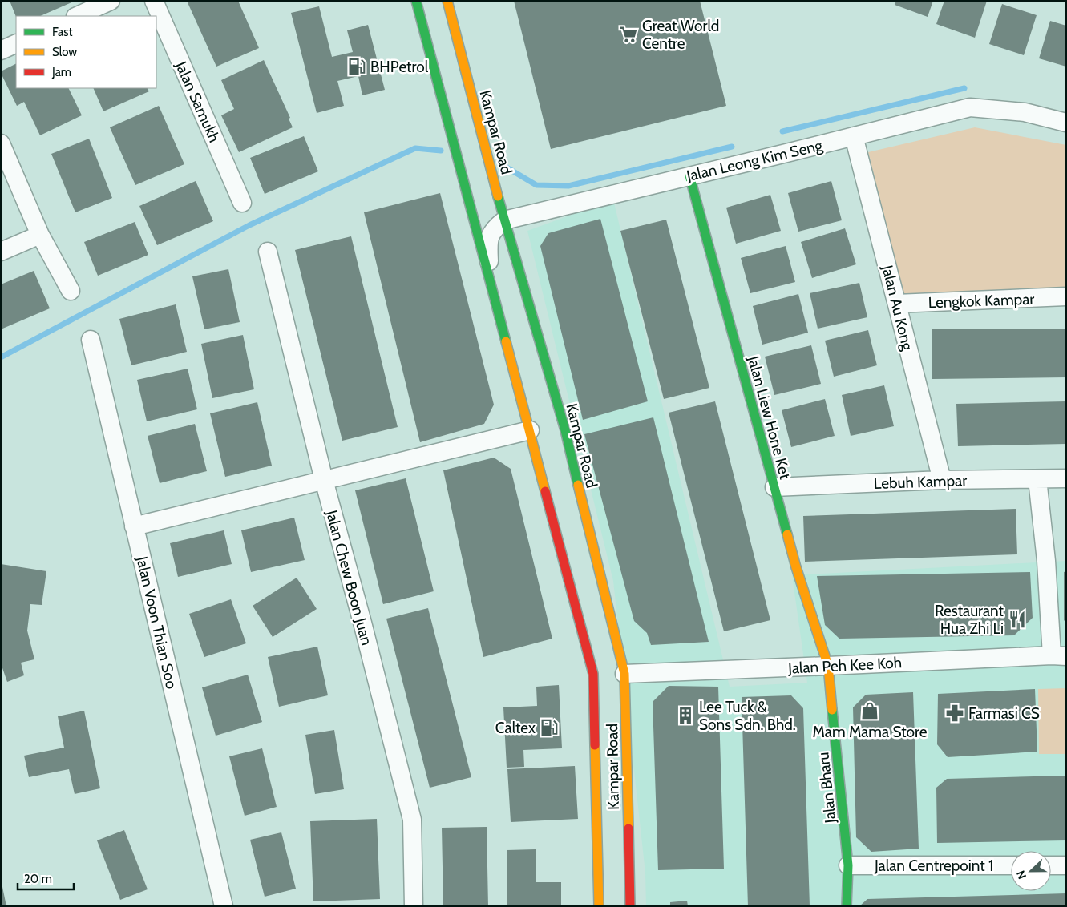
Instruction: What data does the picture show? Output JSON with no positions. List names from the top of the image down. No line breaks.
{"streets":{"main road":["Kampar Road","Jalan Liew Hone Ket","Jalan Bharu"],"street":["Jalan Samukh","Jalan Leong Kim Seng","Lengkok Kampar","Jalan Au Kong","Lebuh Kampar","Jalan Chew Boon Juan","Jalan Voon Thian Soo","Jalan Peh Kee Koh","Jalan Centrepoint 1"]},"crossings":[["Kampar Road","Jalan Leong Kim Seng"],["Kampar Road","Jalan Peh Kee Koh"],["Jalan Leong Kim Seng","Jalan Au Kong"],["Jalan Leong Kim Seng","Jalan Liew Hone Ket"],["Lengkok Kampar","Jalan Au Kong"],["Jalan Au Kong","Lebuh Kampar"],["Jalan Liew Hone Ket","Lebuh Kampar"],["Jalan Liew Hone Ket","Jalan Peh Kee Koh"],["Jalan Liew Hone Ket","Jalan Bharu"],["Jalan Peh Kee Koh","Jalan Bharu"],["Jalan Bharu","Jalan Centrepoint 1"]],"places":{"supermarket":["Great World Centre"],"fuel station":["BHPetrol","Caltex"],"restaurant":["Restaurant Hua Zhi Li"],"shop":["Mam Mama Store"],"pharmacy":["Farmasi CS"],"building":["Lee Tuck & Sons Sdn. Bhd."]},"legend":["Fast","Slow","Jam"],"scale_bar":"20 m","north":"left"}
